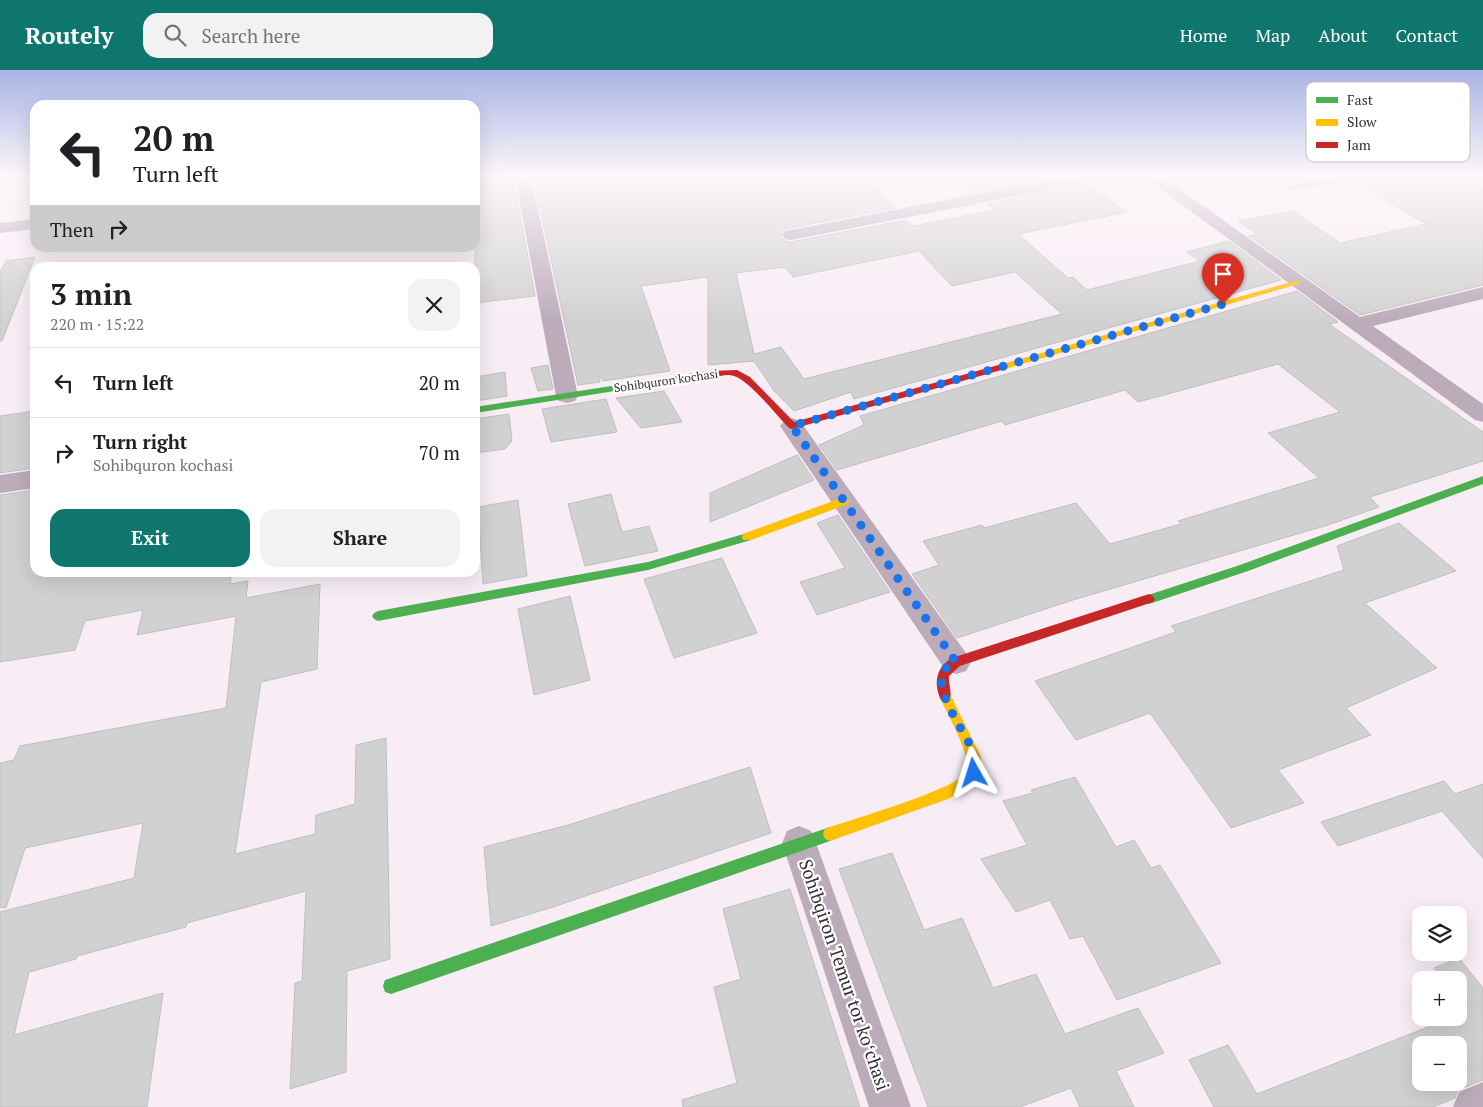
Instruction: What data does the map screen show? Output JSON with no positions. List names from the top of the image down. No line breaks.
{"streets":{"street":["Sohibquron kochasi","Sohibqiron Temur tor koʻchasi"]},"legend":["Fast","Slow","Jam"],"page":{"header":"Routely","search":"Search here","nav":["Home","Map","About","Contact"],"turn":["20 m","Turn left"],"then":"Then","heading":["3 min","220 m · 15:22"],"list":[{"name":"Turn left","value":"20 m"},{"name":"Turn right","note":"Sohibquron kochasi","value":"70 m"}],"buttons":["Exit","Share"],"map_buttons":["+","−"]}}
